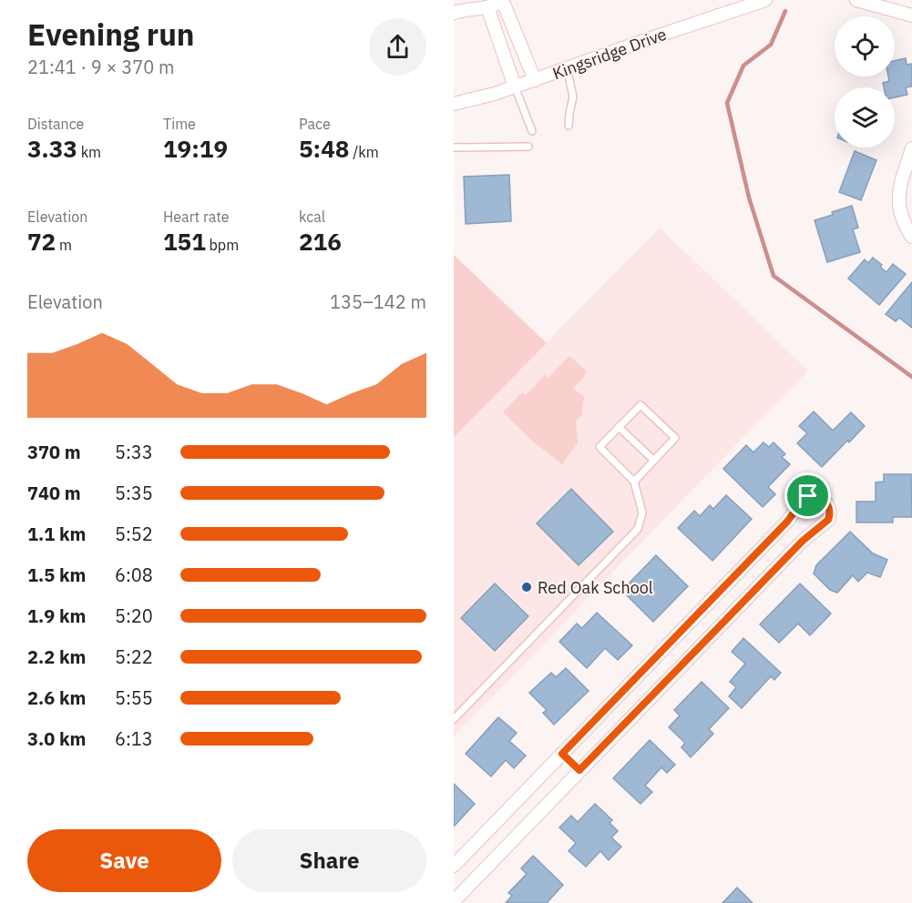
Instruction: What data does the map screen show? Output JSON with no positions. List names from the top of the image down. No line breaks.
{"streets":{"street":["Kingsridge Drive"]},"places":["Red Oak School"],"page":{"heading":["Evening run","21:41 · 9 × 370 m"],"stats":[["Distance","3.33 km"],["Time","19:19"],["Pace","5:48 /km"],["Elevation","72 m"],["Heart rate","151 bpm"],["kcal","216"]],"chart":["Elevation","135–142 m"],"list":[{"name":"370 m","note":"5:33"},{"name":"740 m","note":"5:35"},{"name":"1.1 km","note":"5:52"},{"name":"1.5 km","note":"6:08"},{"name":"1.9 km","note":"5:20"},{"name":"2.2 km","note":"5:22"},{"name":"2.6 km","note":"5:55"},{"name":"3.0 km","note":"6:13"}],"buttons":["Save","Share"]}}
